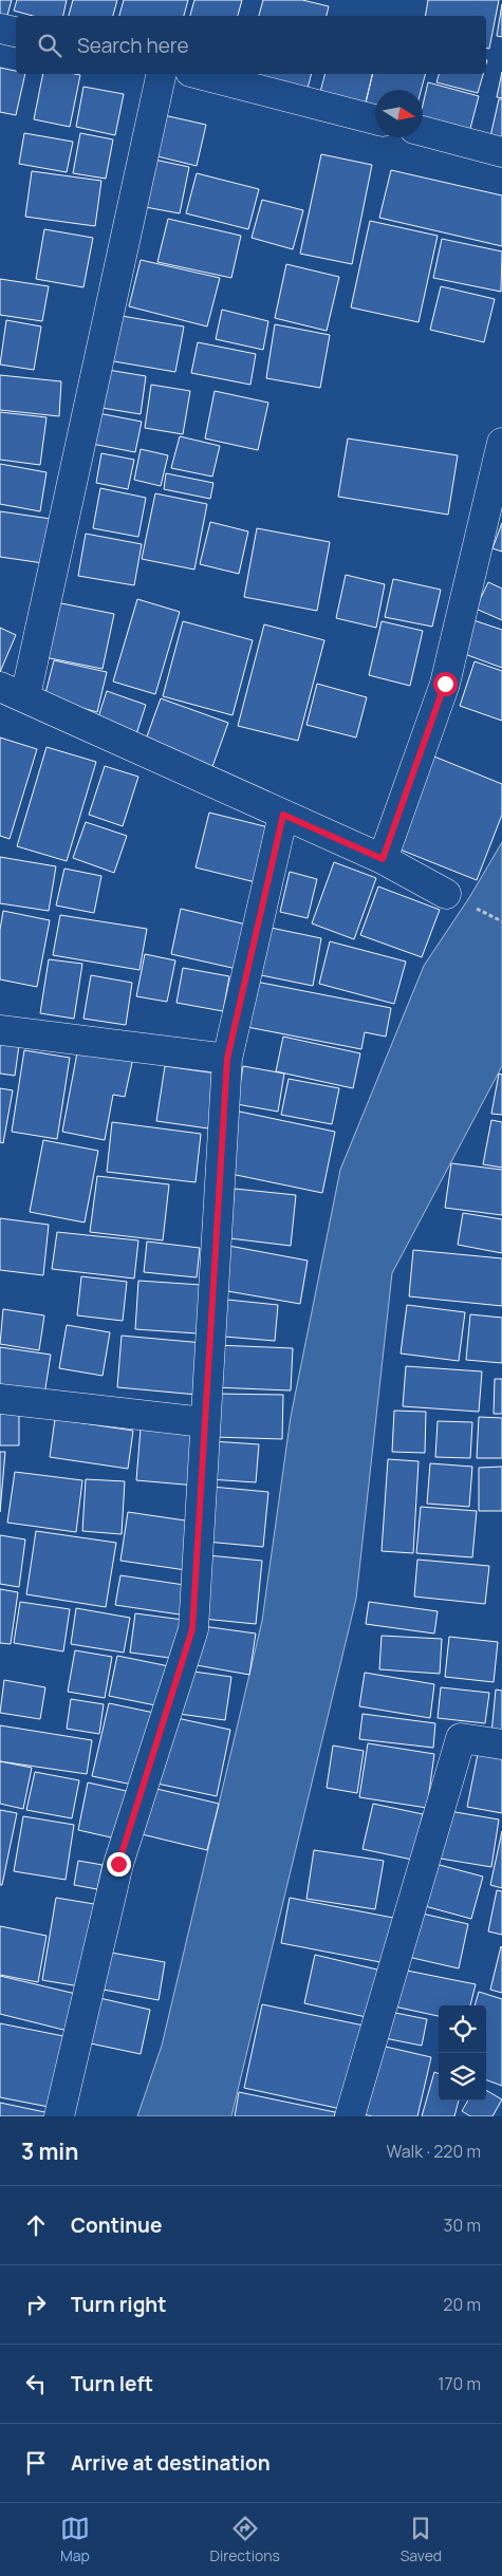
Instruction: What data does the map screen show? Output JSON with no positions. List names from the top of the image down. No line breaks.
{"north":"right","page":{"search":"Search here","heading":["3 min","Walk · 220 m"],"list":[["Continue","30 m"],["Turn right","20 m"],["Turn left","170 m"],"Arrive at destination"],"nav":["Map","Directions","Saved"]}}
